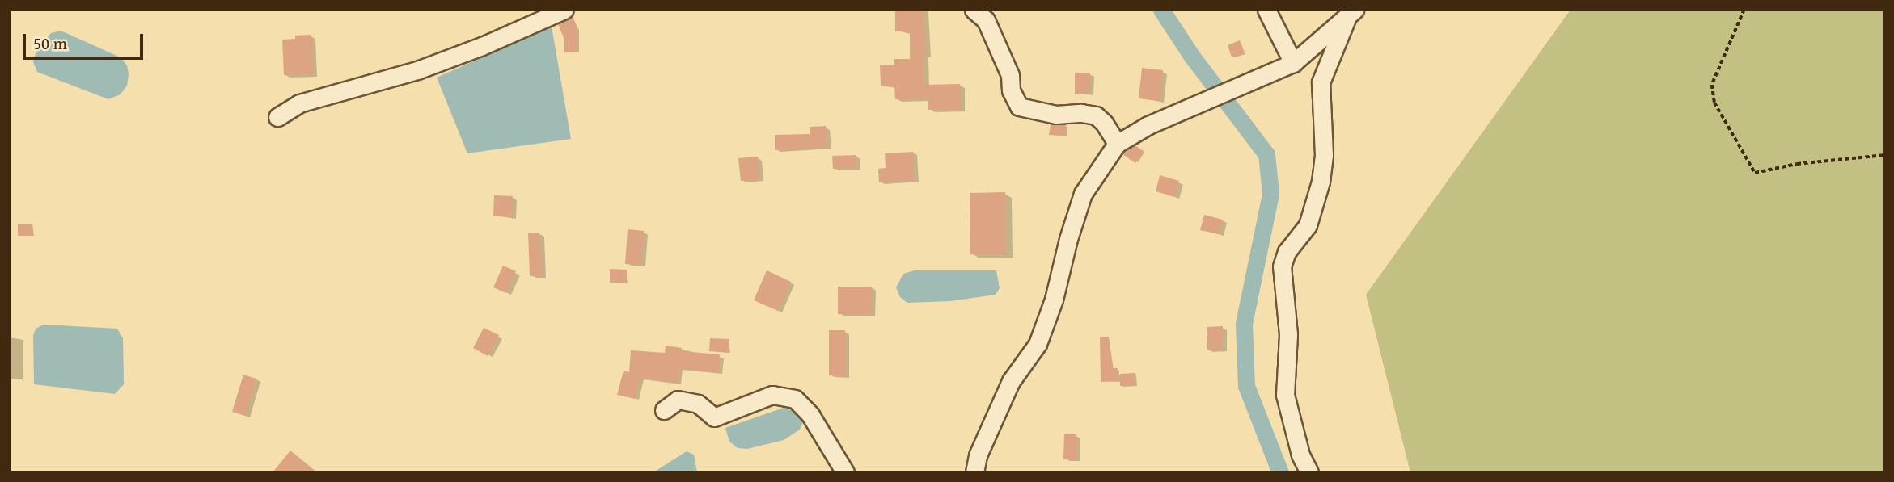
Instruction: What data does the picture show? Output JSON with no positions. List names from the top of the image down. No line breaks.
{"scale_bar":"50 m"}
